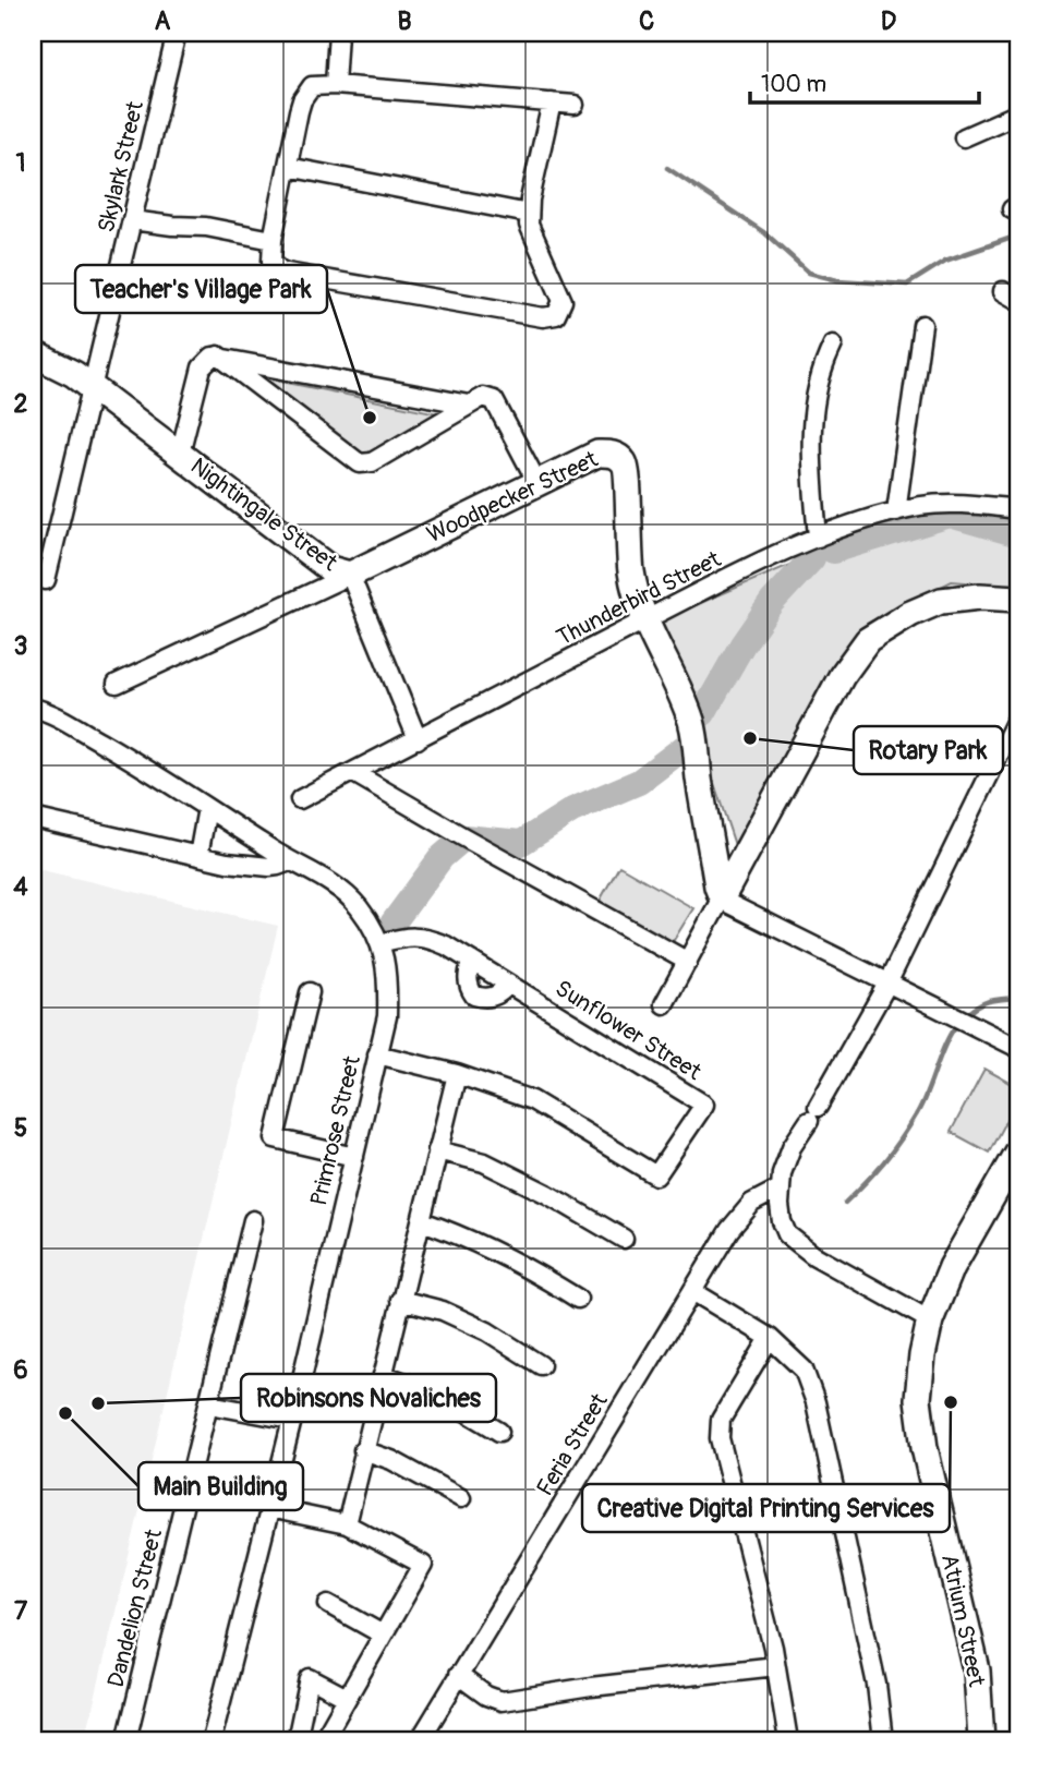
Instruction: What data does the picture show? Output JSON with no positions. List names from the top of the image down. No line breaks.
{"streets":{"street":["Skylark Street","Woodpecker Street","Nightingale Street","Thunderbird Street","Sunflower Street","Primrose Street","Feria Street","Dandelion Street","Atrium Street"]},"crossings":[["Skylark Street","Nightingale Street"],["Woodpecker Street","Nightingale Street"],["Woodpecker Street","Thunderbird Street"],["Nightingale Street","Thunderbird Street"],["Sunflower Street","Primrose Street"]],"places":["Teacher's Village Park","Rotary Park","Creative Digital Printing Services","Robinsons Novaliches","Main Building"],"scale_bar":"100 m","grid":{"columns":["A","B","C","D"],"rows":["1","2","3","4","5","6","7"]}}
